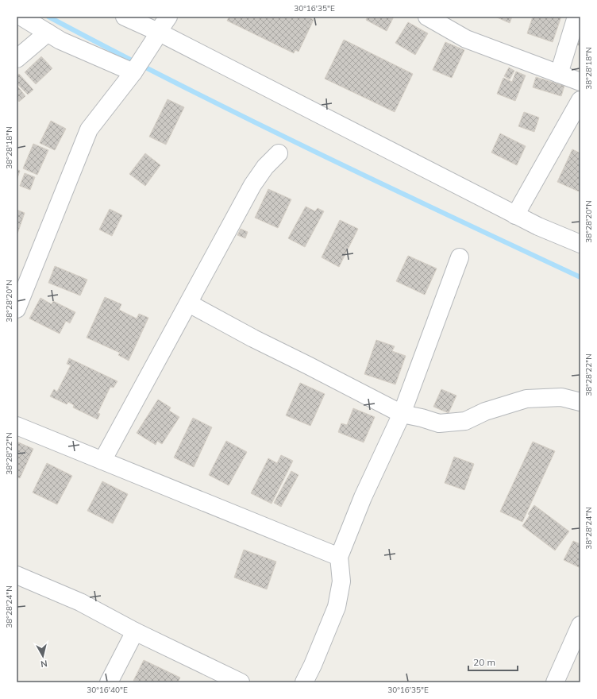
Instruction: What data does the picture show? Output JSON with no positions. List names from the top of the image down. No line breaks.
{"scale_bar":"20 m","north":"bottom","coordinates":["30°16'35\"E","38°28'18\"N","38°28'20\"N","38°28'22\"N","38°28'24\"N","30°16'40\"E"]}
